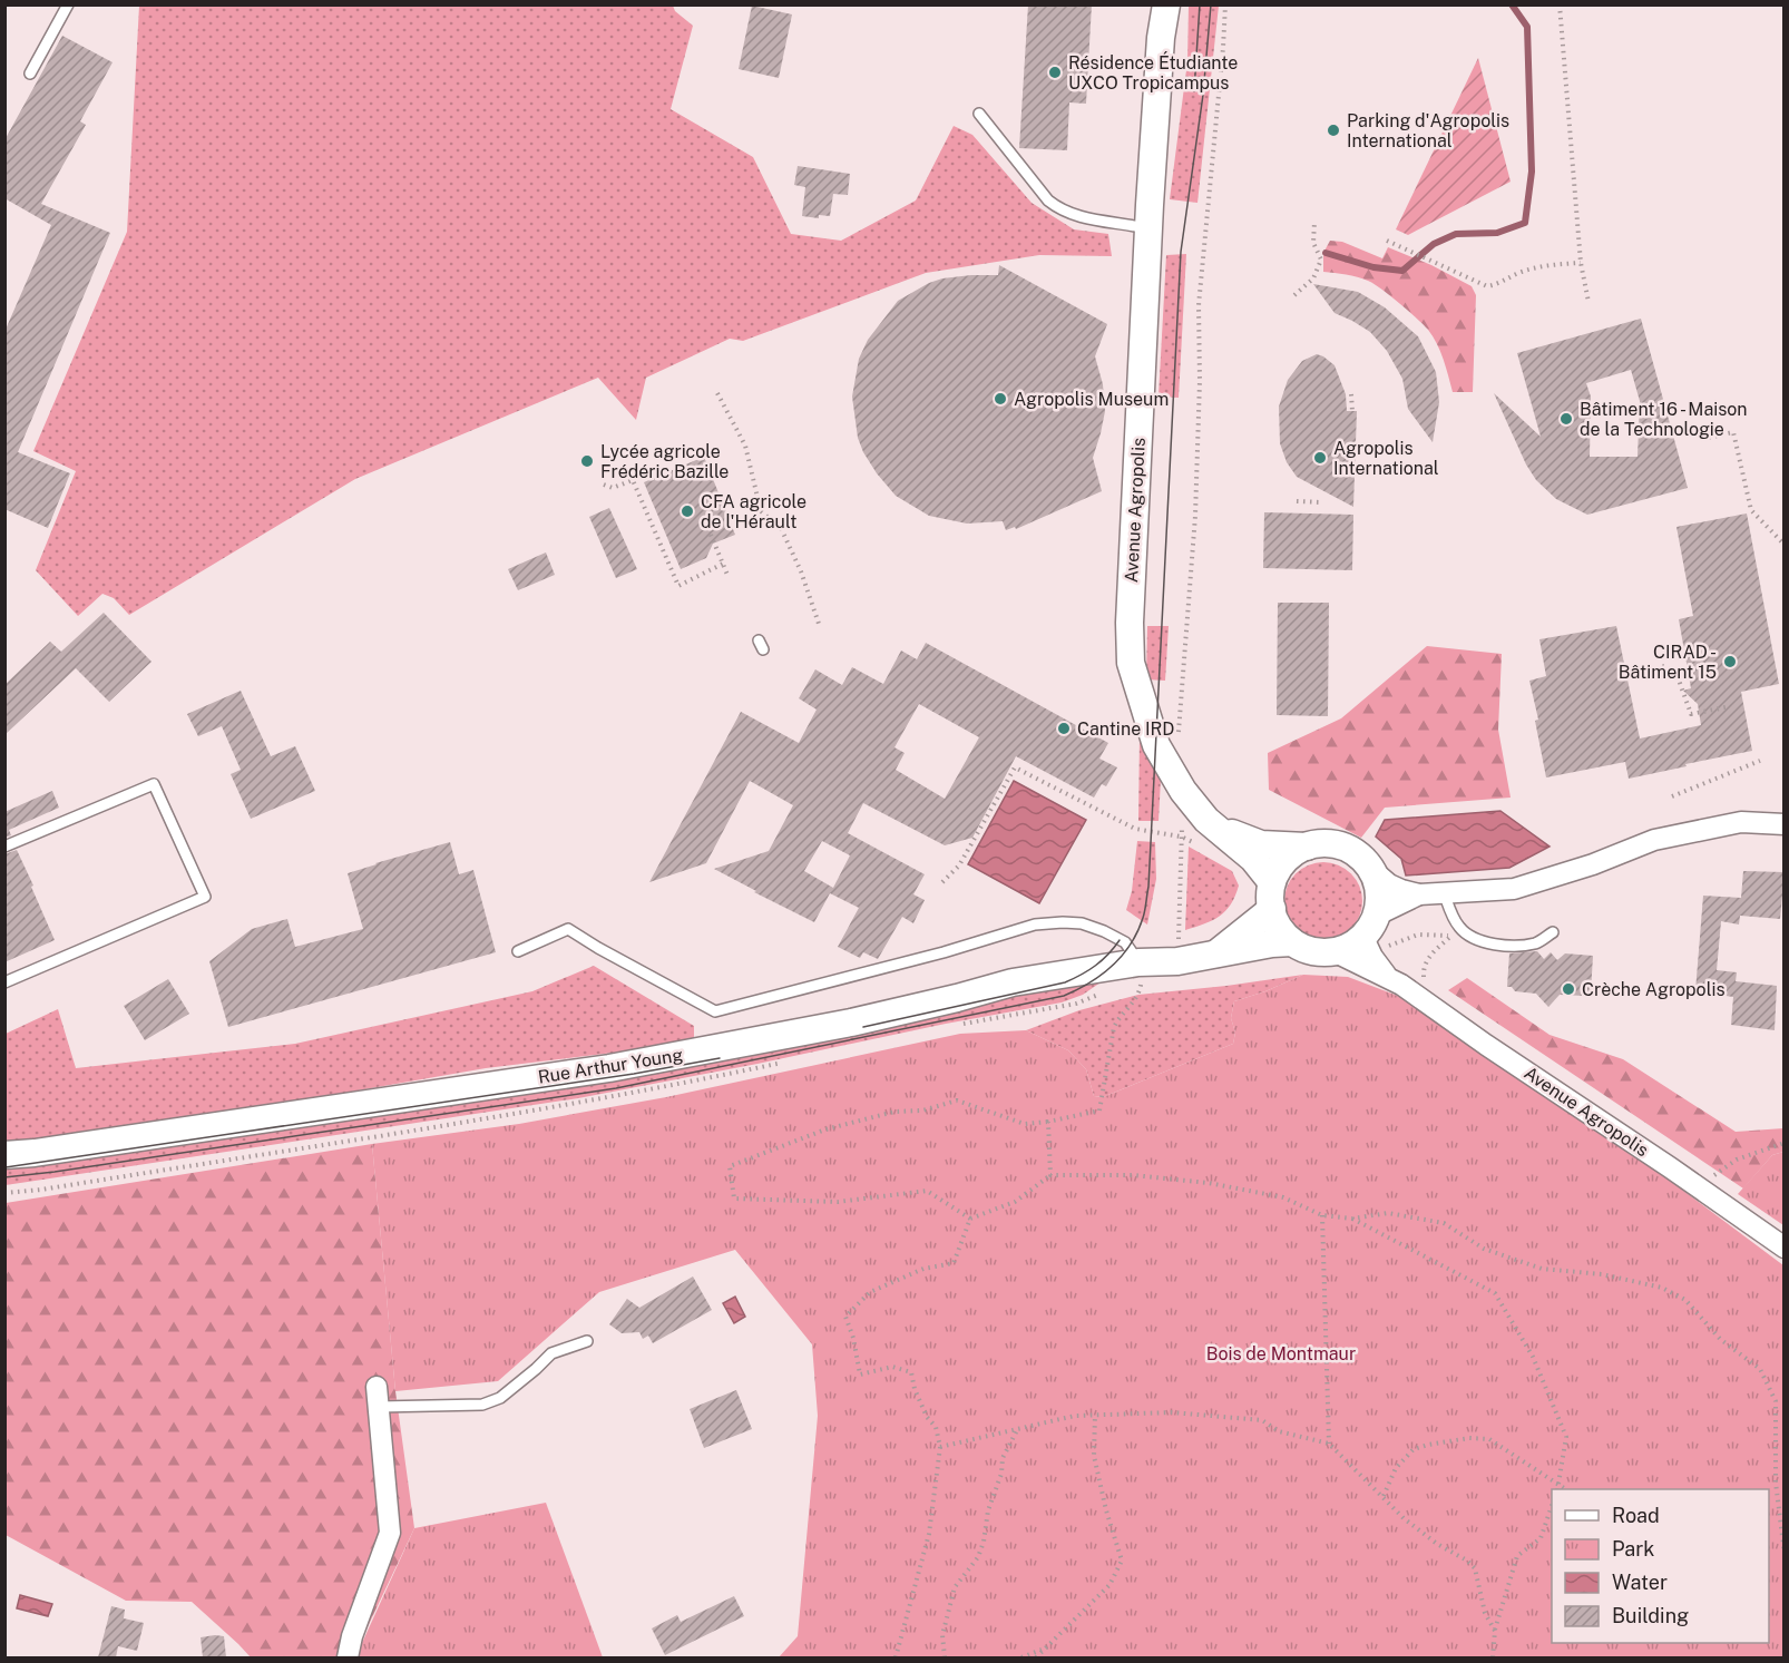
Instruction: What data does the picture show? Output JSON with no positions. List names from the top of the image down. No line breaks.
{"streets":{"street":["Avenue Agropolis","Rue Arthur Young"]},"crossings":[["Avenue Agropolis","Rue Arthur Young"]],"parks":["Bois de Montmaur"],"places":["Résidence Étudiante UXCO Tropicampus","Parking d'Agropolis International","Agropolis Museum","Bâtiment 16 - Maison de la Technologie","Agropolis International","Lycée agricole Frédéric Bazille","CFA agricole de l'Hérault","CIRAD - Bâtiment 15","Cantine IRD","Crèche Agropolis"],"legend":["Road","Park","Water","Building"]}
